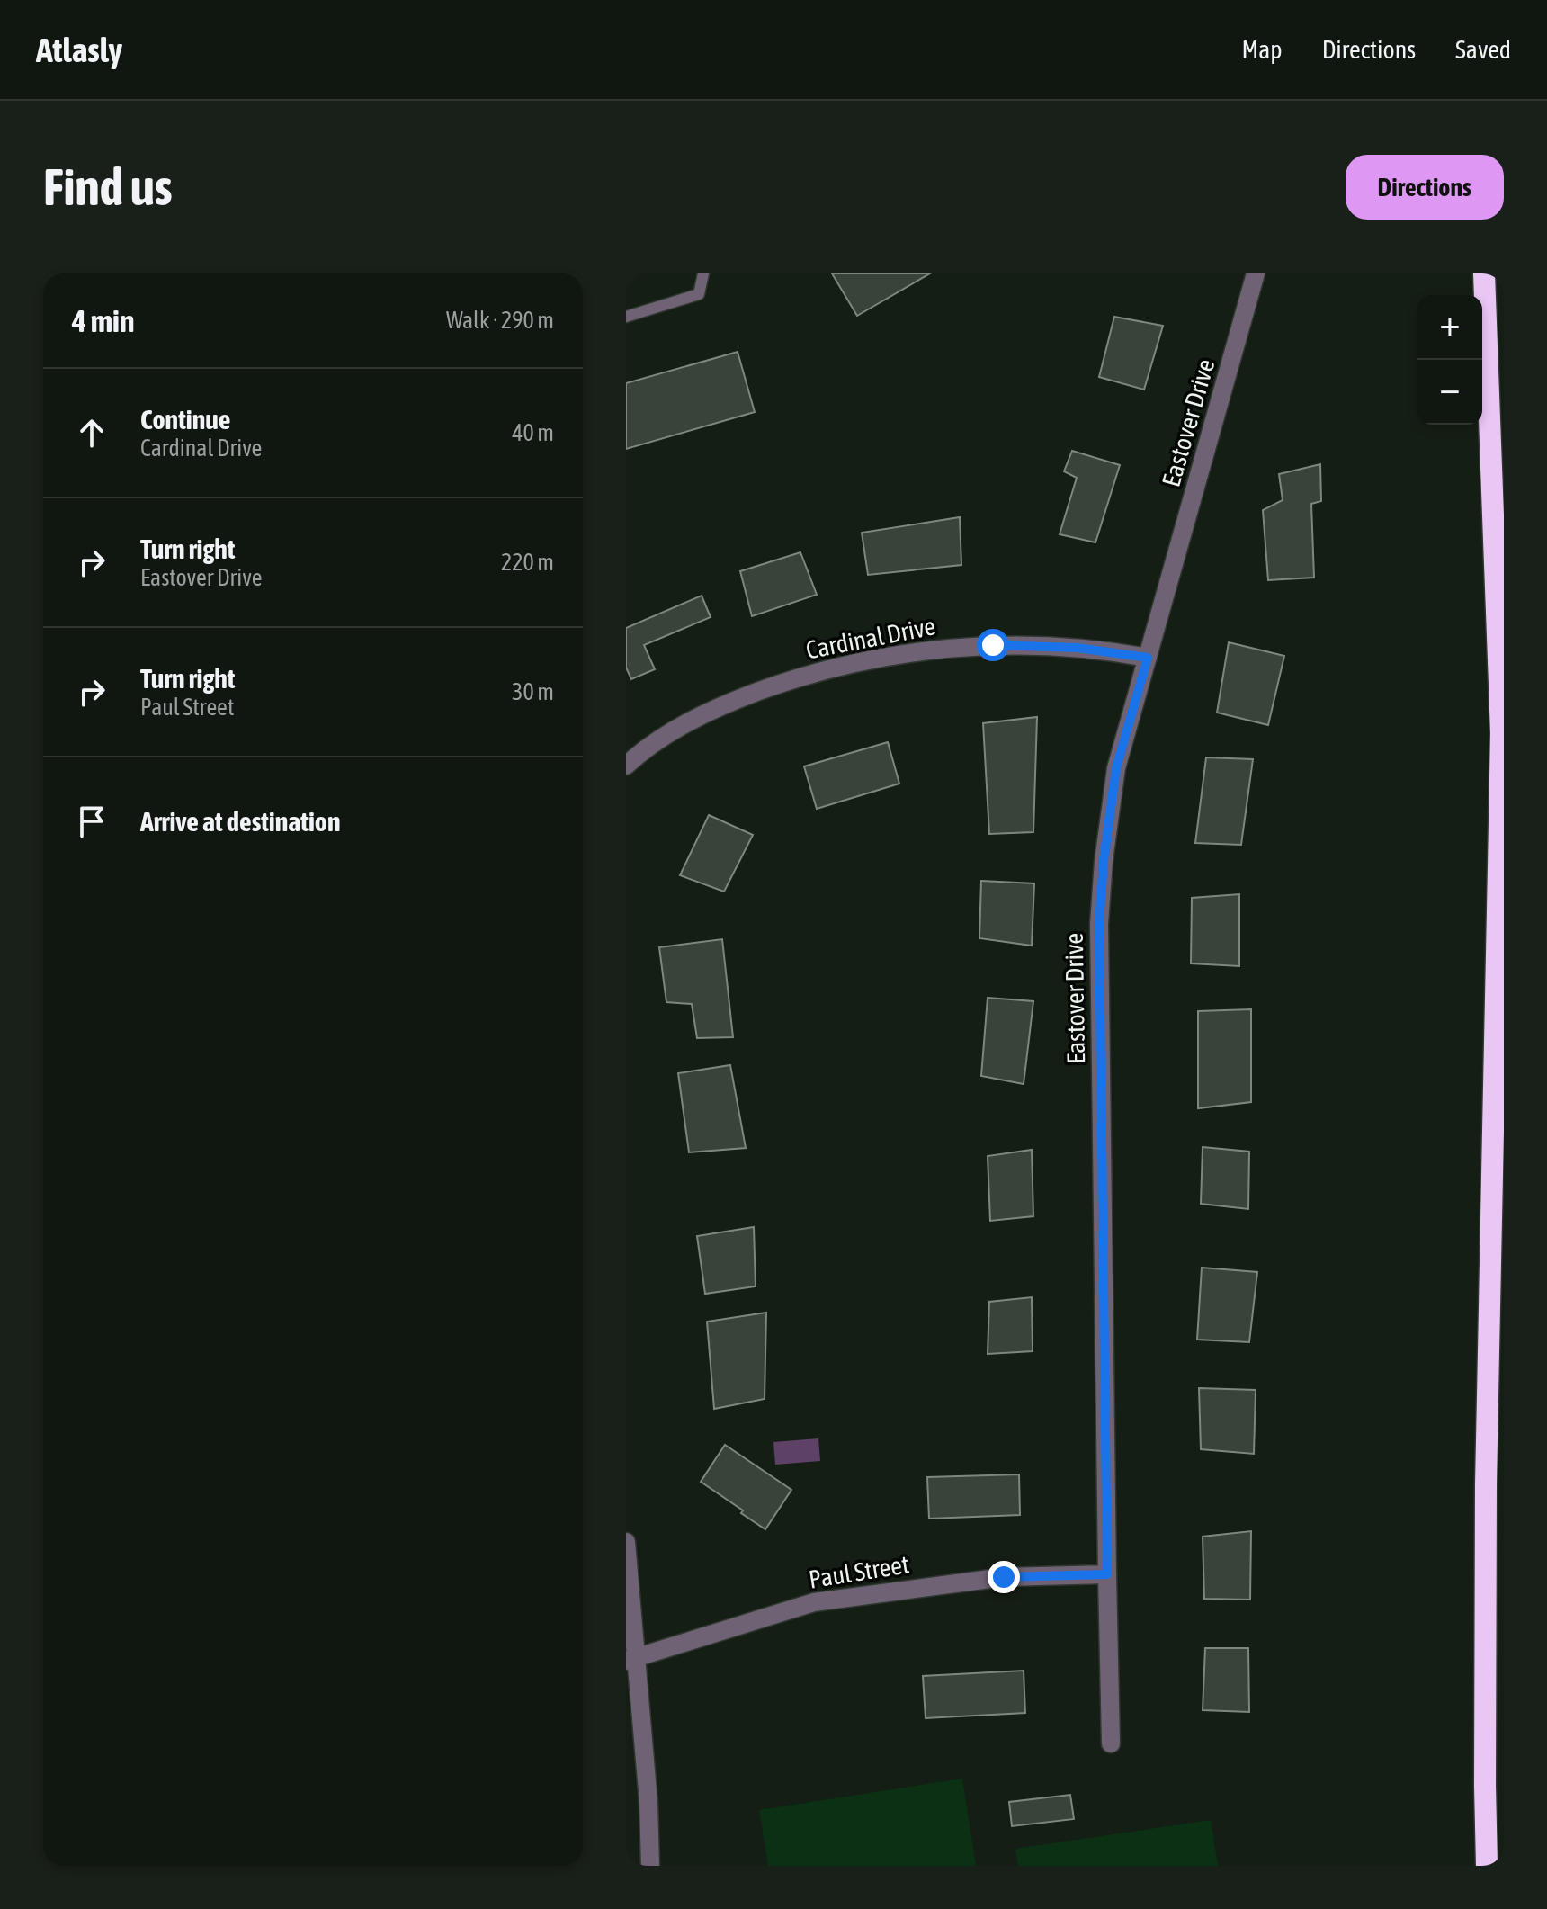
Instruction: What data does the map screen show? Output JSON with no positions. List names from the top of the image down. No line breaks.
{"streets":{"street":["Eastover Drive","Cardinal Drive","Paul Street"]},"crossings":[["Eastover Drive","Cardinal Drive"],["Eastover Drive","Paul Street"]],"page":{"header":"Atlasly","nav":["Map","Directions","Saved"],"buttons":"Directions","title":"Find us","heading":["4 min","Walk · 290 m"],"map_buttons":["+","−"],"list":[["Continue","Cardinal Drive","40 m"],["Turn right","Eastover Drive","220 m"],["Turn right","Paul Street","30 m"],"Arrive at destination"]}}
